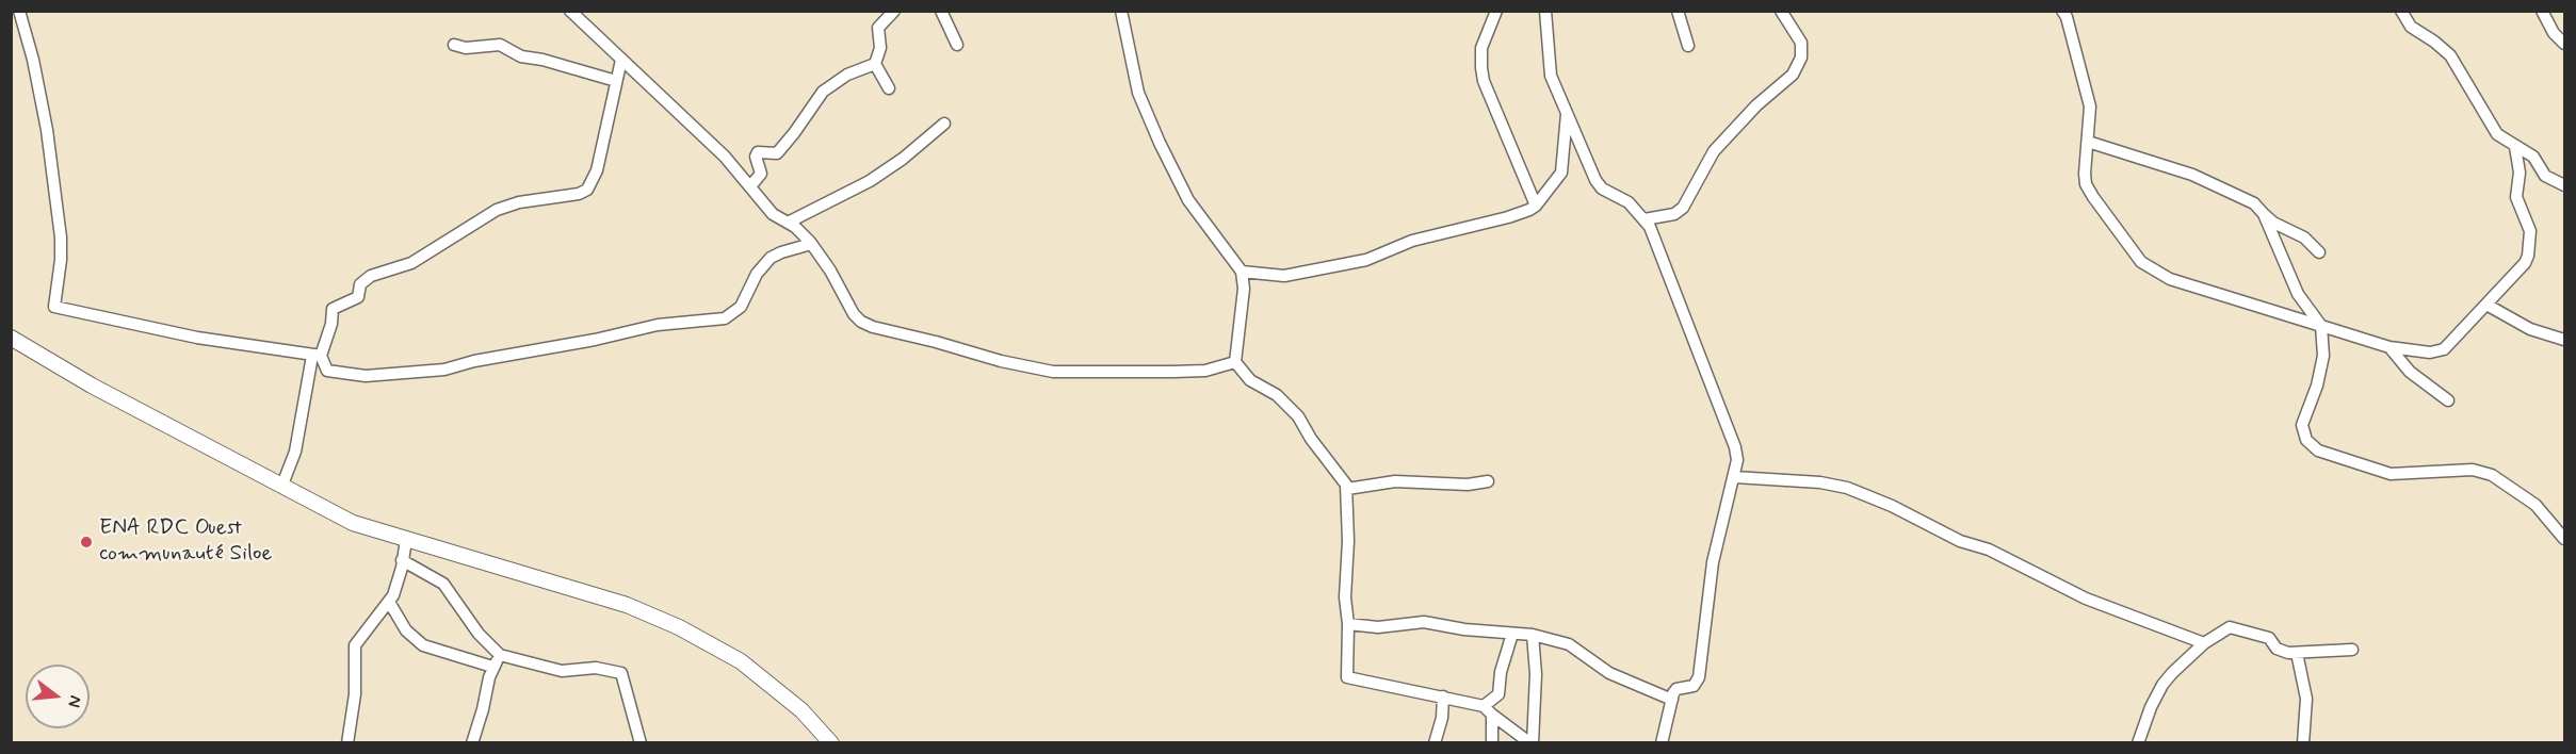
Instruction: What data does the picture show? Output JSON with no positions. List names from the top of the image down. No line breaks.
{"places":["ENA RDC Ouest communauté Siloe"],"north":"right"}
